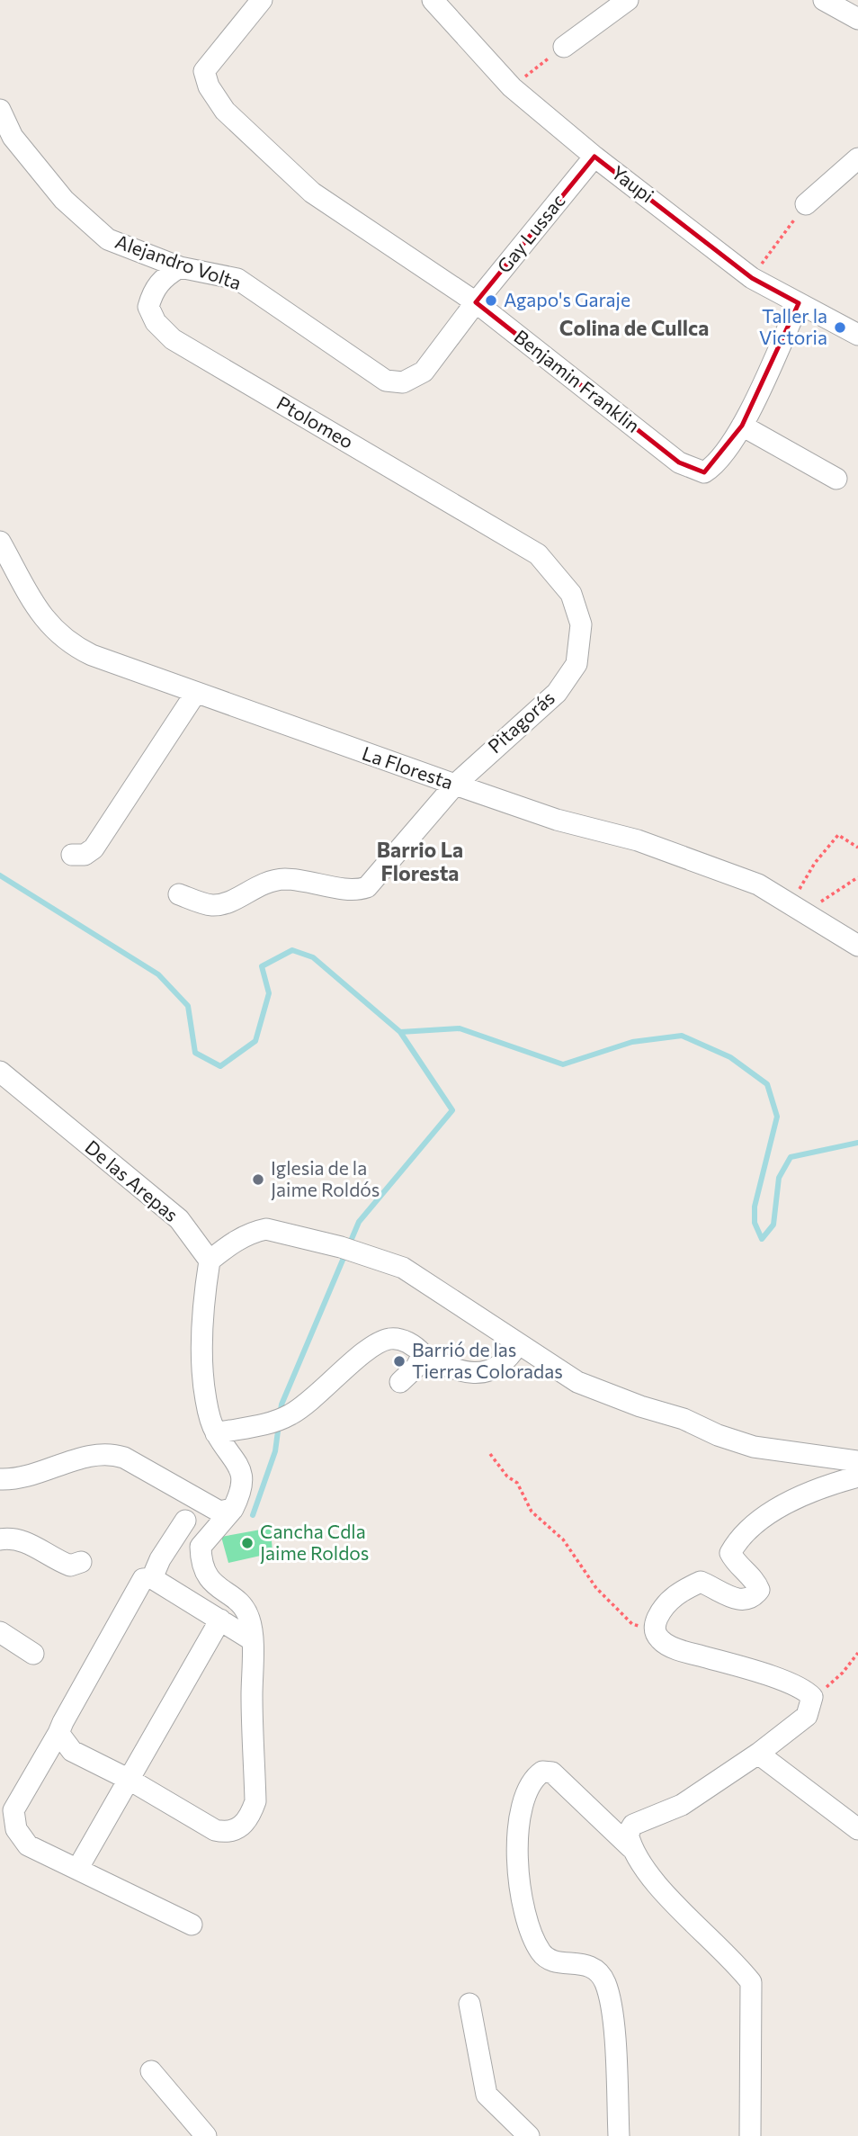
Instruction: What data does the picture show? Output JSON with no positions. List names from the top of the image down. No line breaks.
{"streets":{"street":["Yaupi","Gay Lussac","Alejandro Volta","Benjamin Franklin","Ptolomeo","Pitagorás","La Floresta","De las Arepas"]},"crossings":[["Yaupi","Gay Lussac"],["Yaupi","Benjamin Franklin"],["Gay Lussac","Alejandro Volta"],["Gay Lussac","Benjamin Franklin"],["Alejandro Volta","Ptolomeo"],["Ptolomeo","Pitagorás"],["Pitagorás","La Floresta"]],"districts":["Colina de Cullca","Barrio La Floresta"],"places":["Agapo's Garaje","Taller la Victoria","Iglesia de la Jaime Roldós","Barrió de las Tierras Coloradas","Cancha Cdla Jaime Roldos"]}
